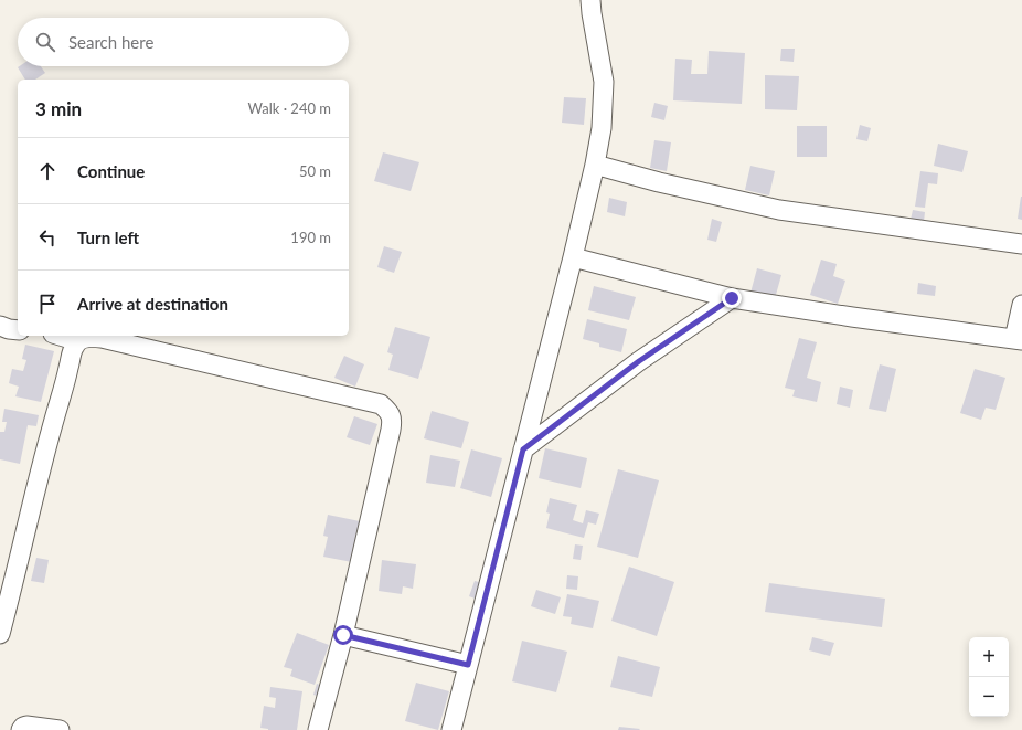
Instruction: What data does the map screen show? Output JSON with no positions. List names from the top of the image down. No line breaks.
{"page":{"search":"Search here","heading":["3 min","Walk · 240 m"],"list":[["Continue","50 m"],["Turn left","190 m"],"Arrive at destination"],"map_buttons":["+","−"]}}
